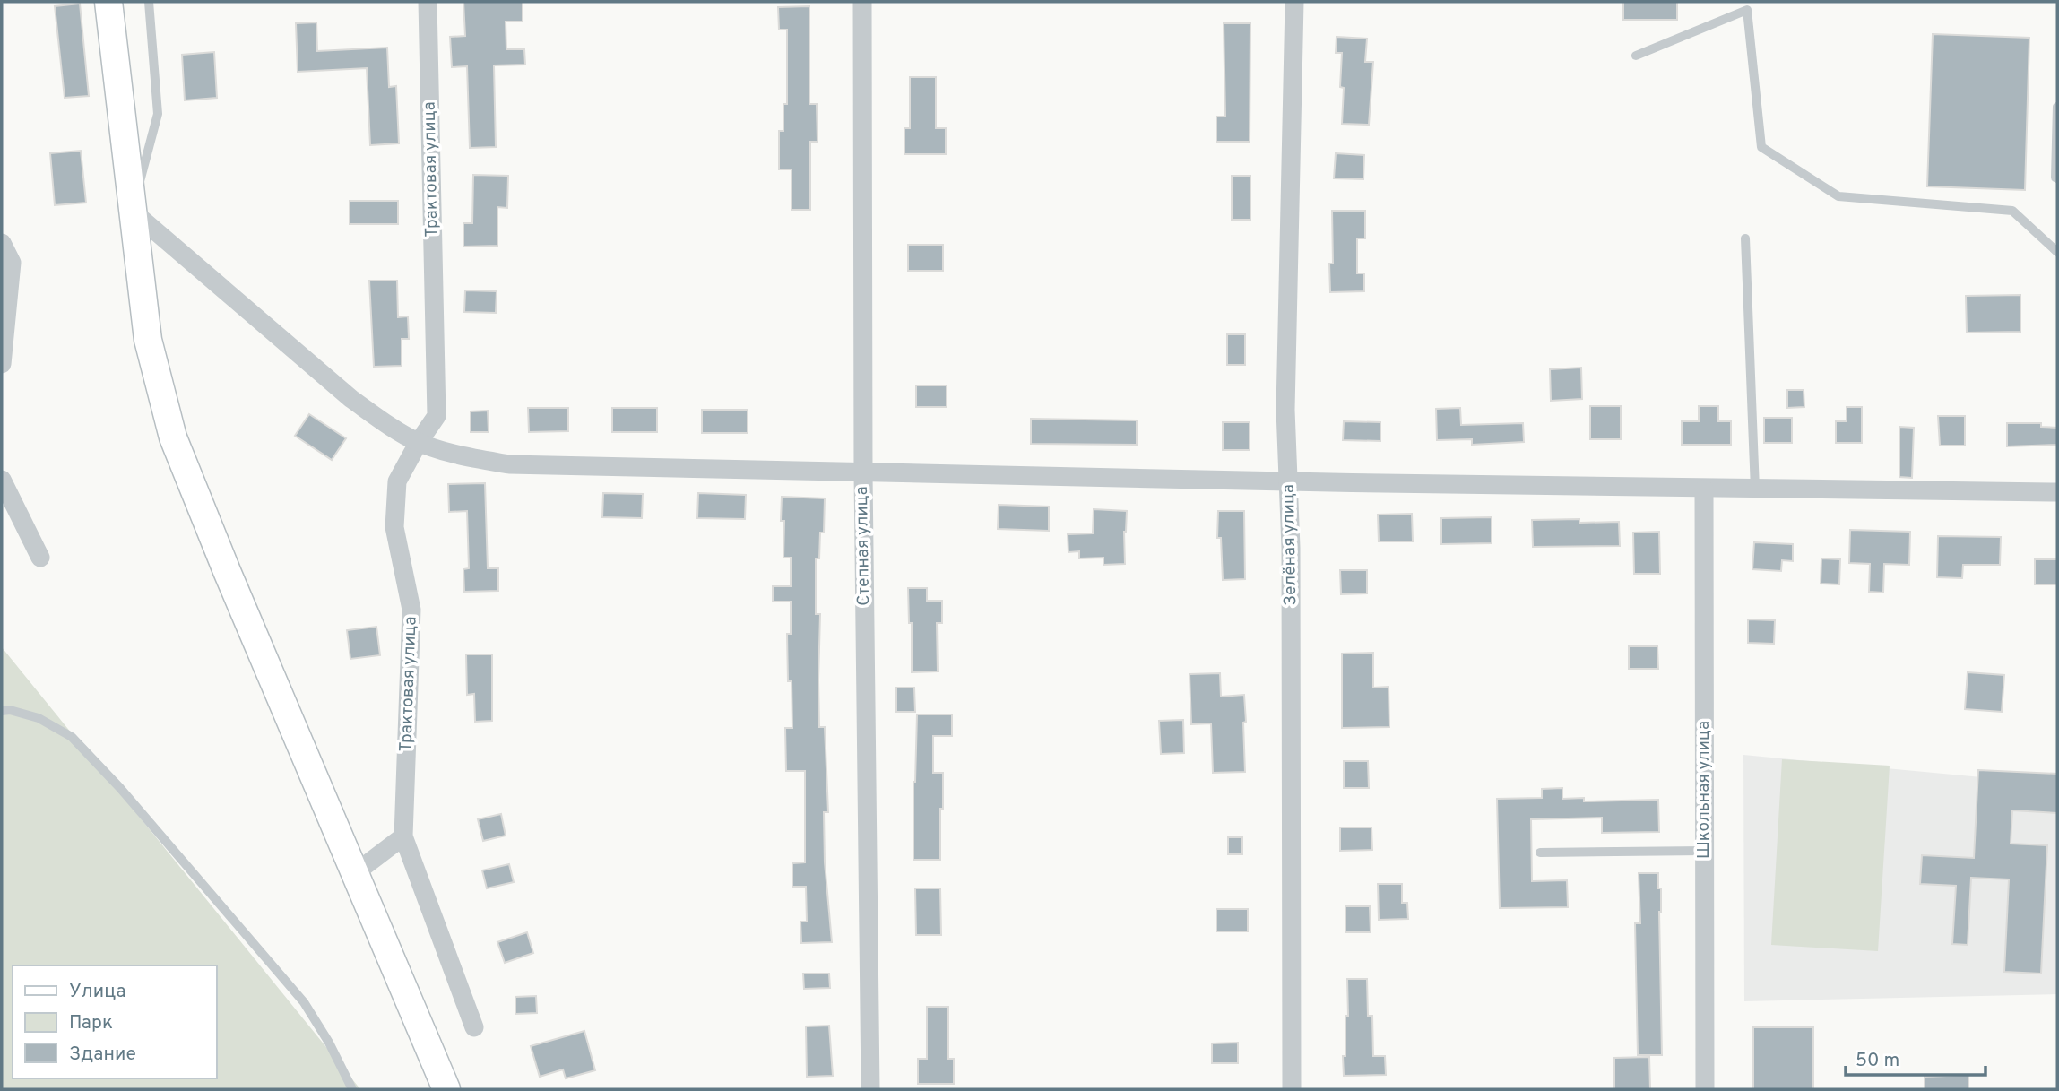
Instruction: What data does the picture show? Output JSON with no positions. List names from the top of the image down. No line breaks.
{"streets":{"street":["Трактовая улица","Зелёная улица","Степная улица","Школьная улица"]},"legend":["Улица","Парк","Здание"],"scale_bar":"50 m"}
